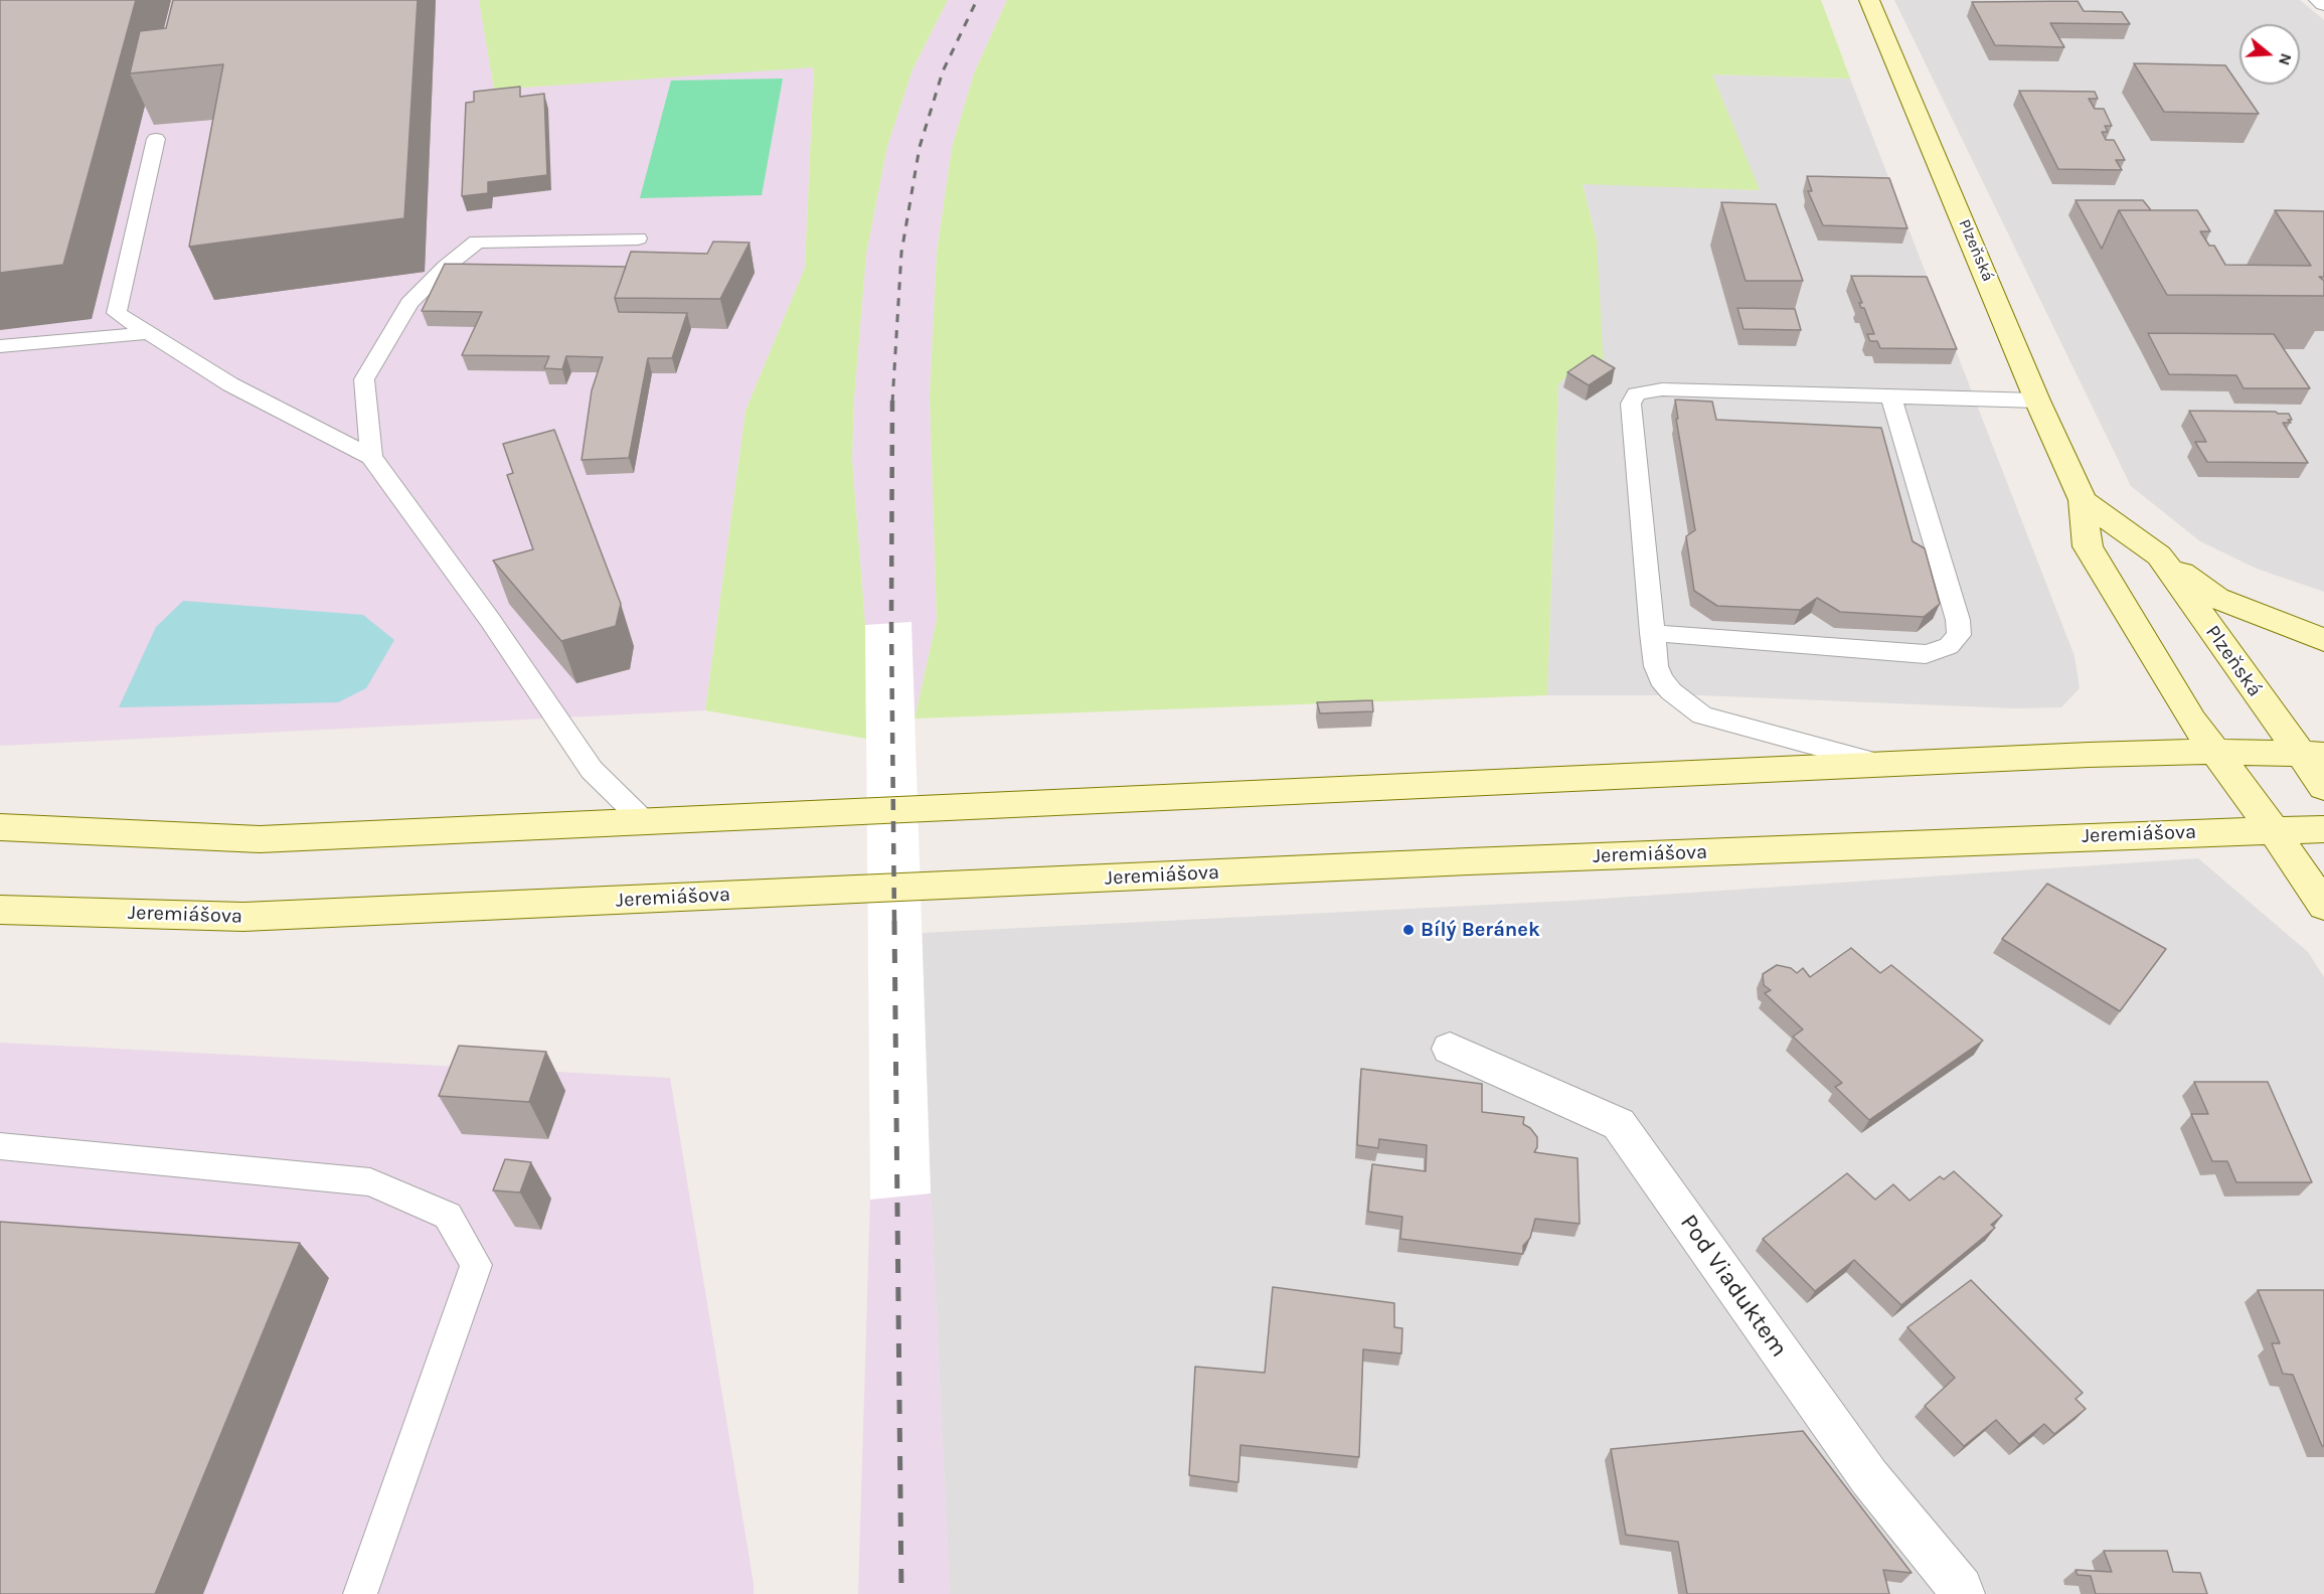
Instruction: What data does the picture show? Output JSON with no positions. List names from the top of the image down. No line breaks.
{"streets":{"main road":["Plzeňská","Jeremiášova"],"street":["Pod Viaduktem"]},"crossings":[["Plzeňská","Jeremiášova"]],"places":["Bílý Beránek"],"north":"right"}
